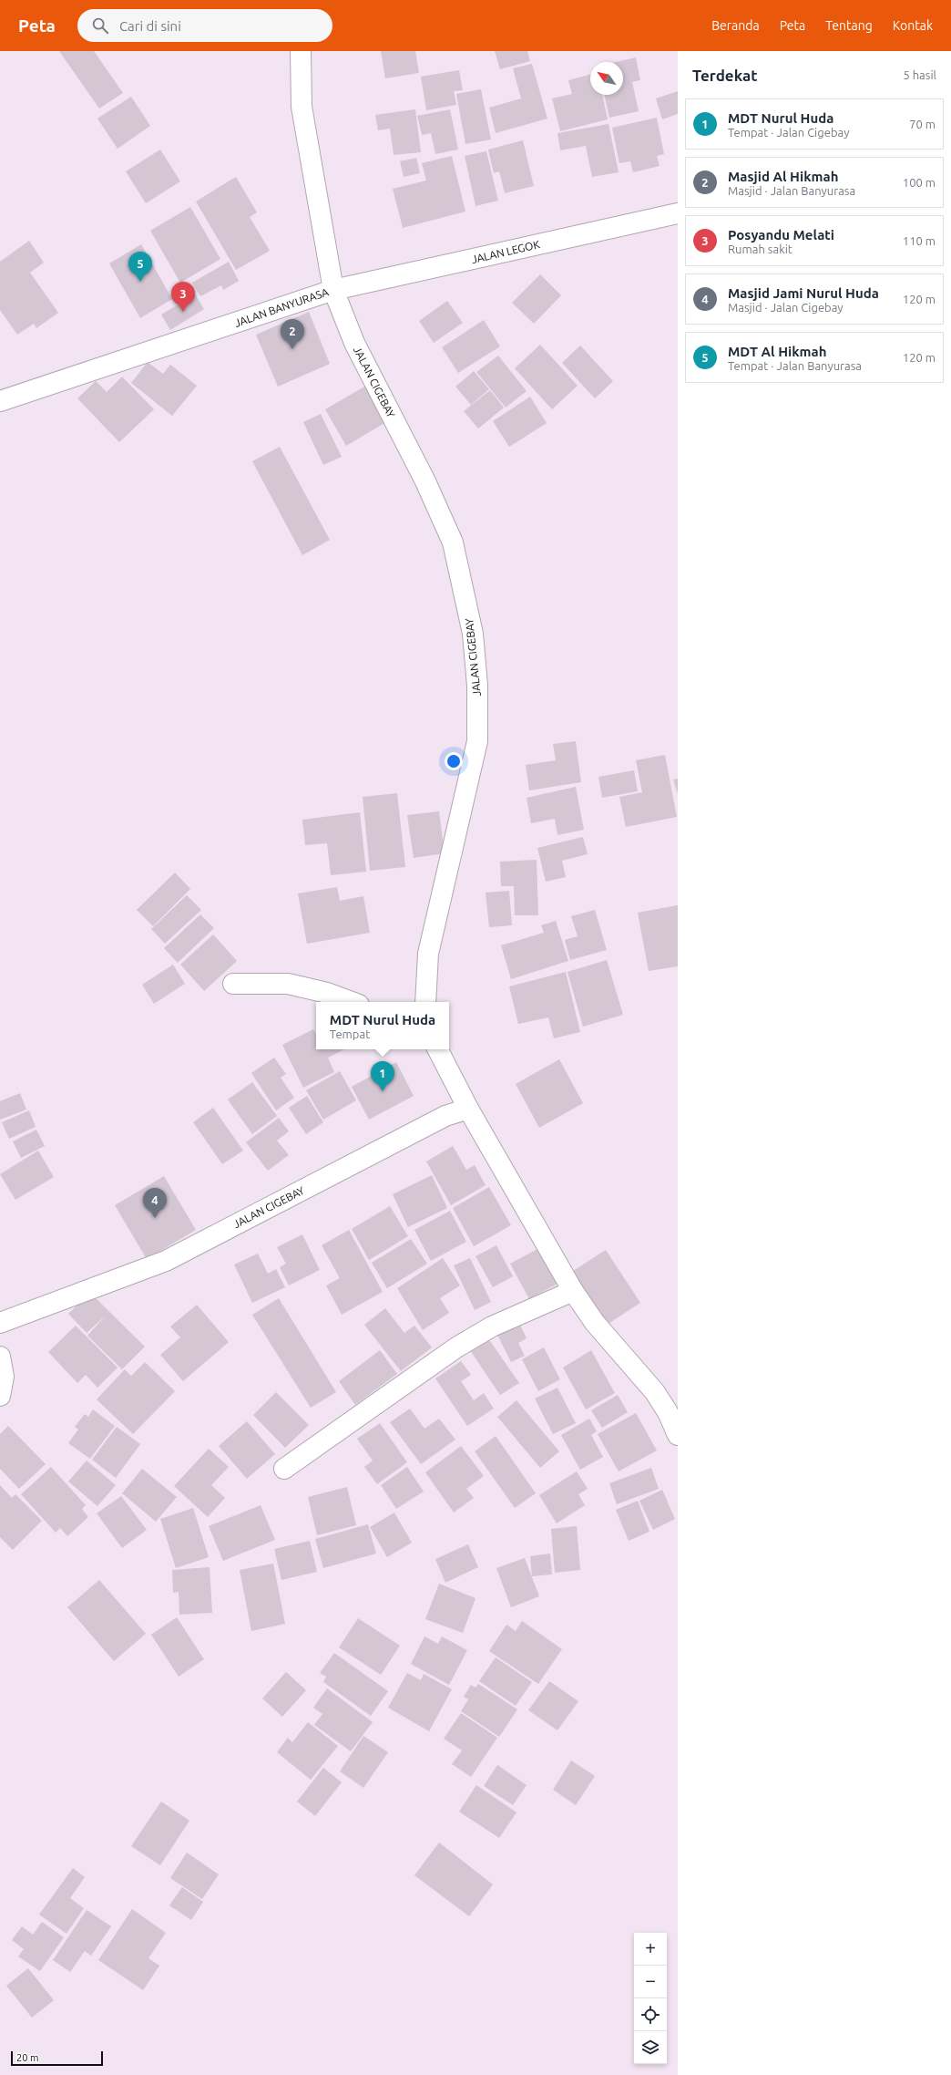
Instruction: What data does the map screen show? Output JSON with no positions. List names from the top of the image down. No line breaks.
{"streets":{"street":["JALAN LEGOK","JALAN BANYURASA","JALAN CIGEBAY"]},"crossings":[["JALAN LEGOK","JALAN BANYURASA"],["JALAN LEGOK","JALAN CIGEBAY"],["JALAN BANYURASA","JALAN CIGEBAY"]],"scale_bar":"20 m","north":"top left","page":{"header":"Peta","search":"Cari di sini","nav":["Beranda","Peta","Tentang","Kontak"],"heading":["Terdekat","5 hasil"],"list":[{"mark":"1","name":"MDT Nurul Huda","note":"Tempat · Jalan Cigebay","value":"70 m"},{"mark":"2","name":"Masjid Al Hikmah","note":"Masjid · Jalan Banyurasa","value":"100 m"},{"mark":"3","name":"Posyandu Melati","note":"Rumah sakit","value":"110 m"},{"mark":"4","name":"Masjid Jami Nurul Huda","note":"Masjid · Jalan Cigebay","value":"120 m"},{"mark":"5","name":"MDT Al Hikmah","note":"Tempat · Jalan Banyurasa","value":"120 m"}],"pins":["5","3","2","1","4"],"popup":["MDT Nurul Huda","Tempat"],"map_buttons":["+","−"],"scale":"20 m"}}
